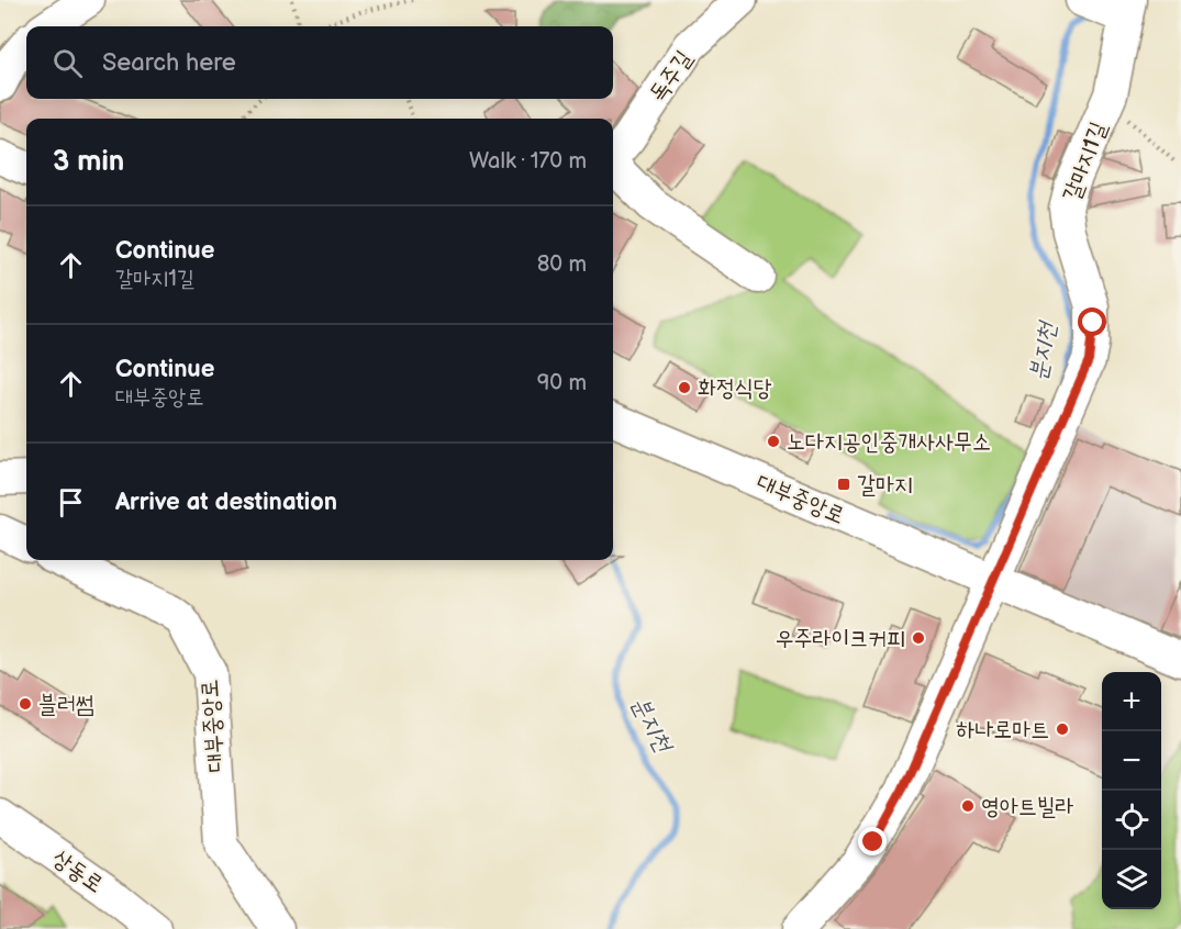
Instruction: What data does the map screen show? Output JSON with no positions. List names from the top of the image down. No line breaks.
{"streets":{"street":["독주길","갈마지1길","대부중앙로","상동로"]},"crossings":[["갈마지1길","대부중앙로"]],"water":["분지천"],"places":{"other":["화정식당","노다지공인중개사사무소","우주라이크커피","블러썸","하나로마트","영아트빌라"],"transit":["갈마지"]},"page":{"search":"Search here","heading":["3 min","Walk · 170 m"],"list":[["Continue","갈마지1길","80 m"],["Continue","대부중앙로","90 m"],"Arrive at destination"],"map_buttons":["+","−"]}}
